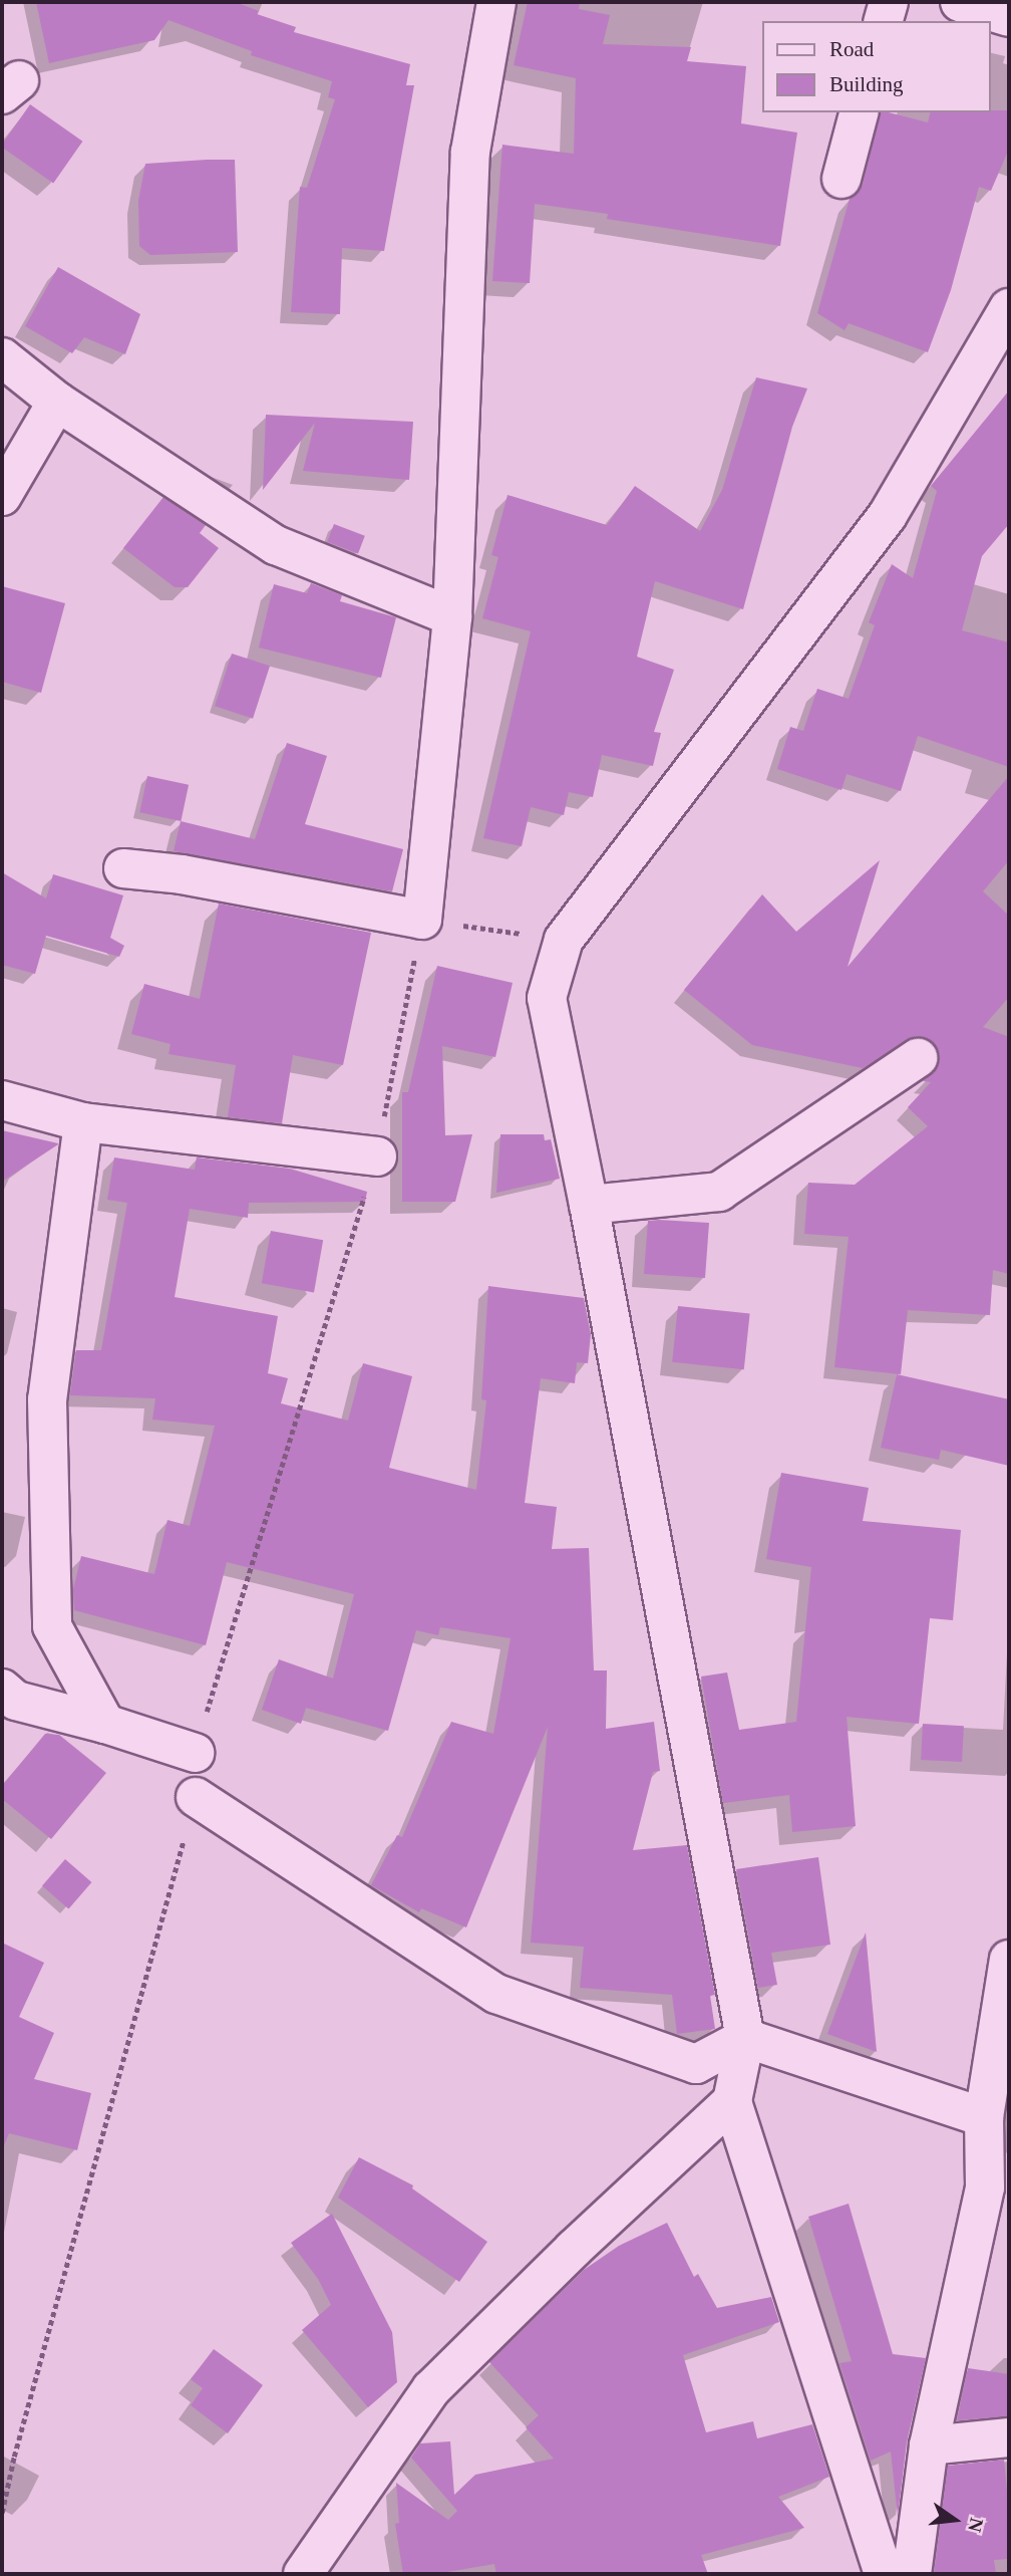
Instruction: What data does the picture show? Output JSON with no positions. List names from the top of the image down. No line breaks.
{"legend":["Road","Building"],"north":"right"}
